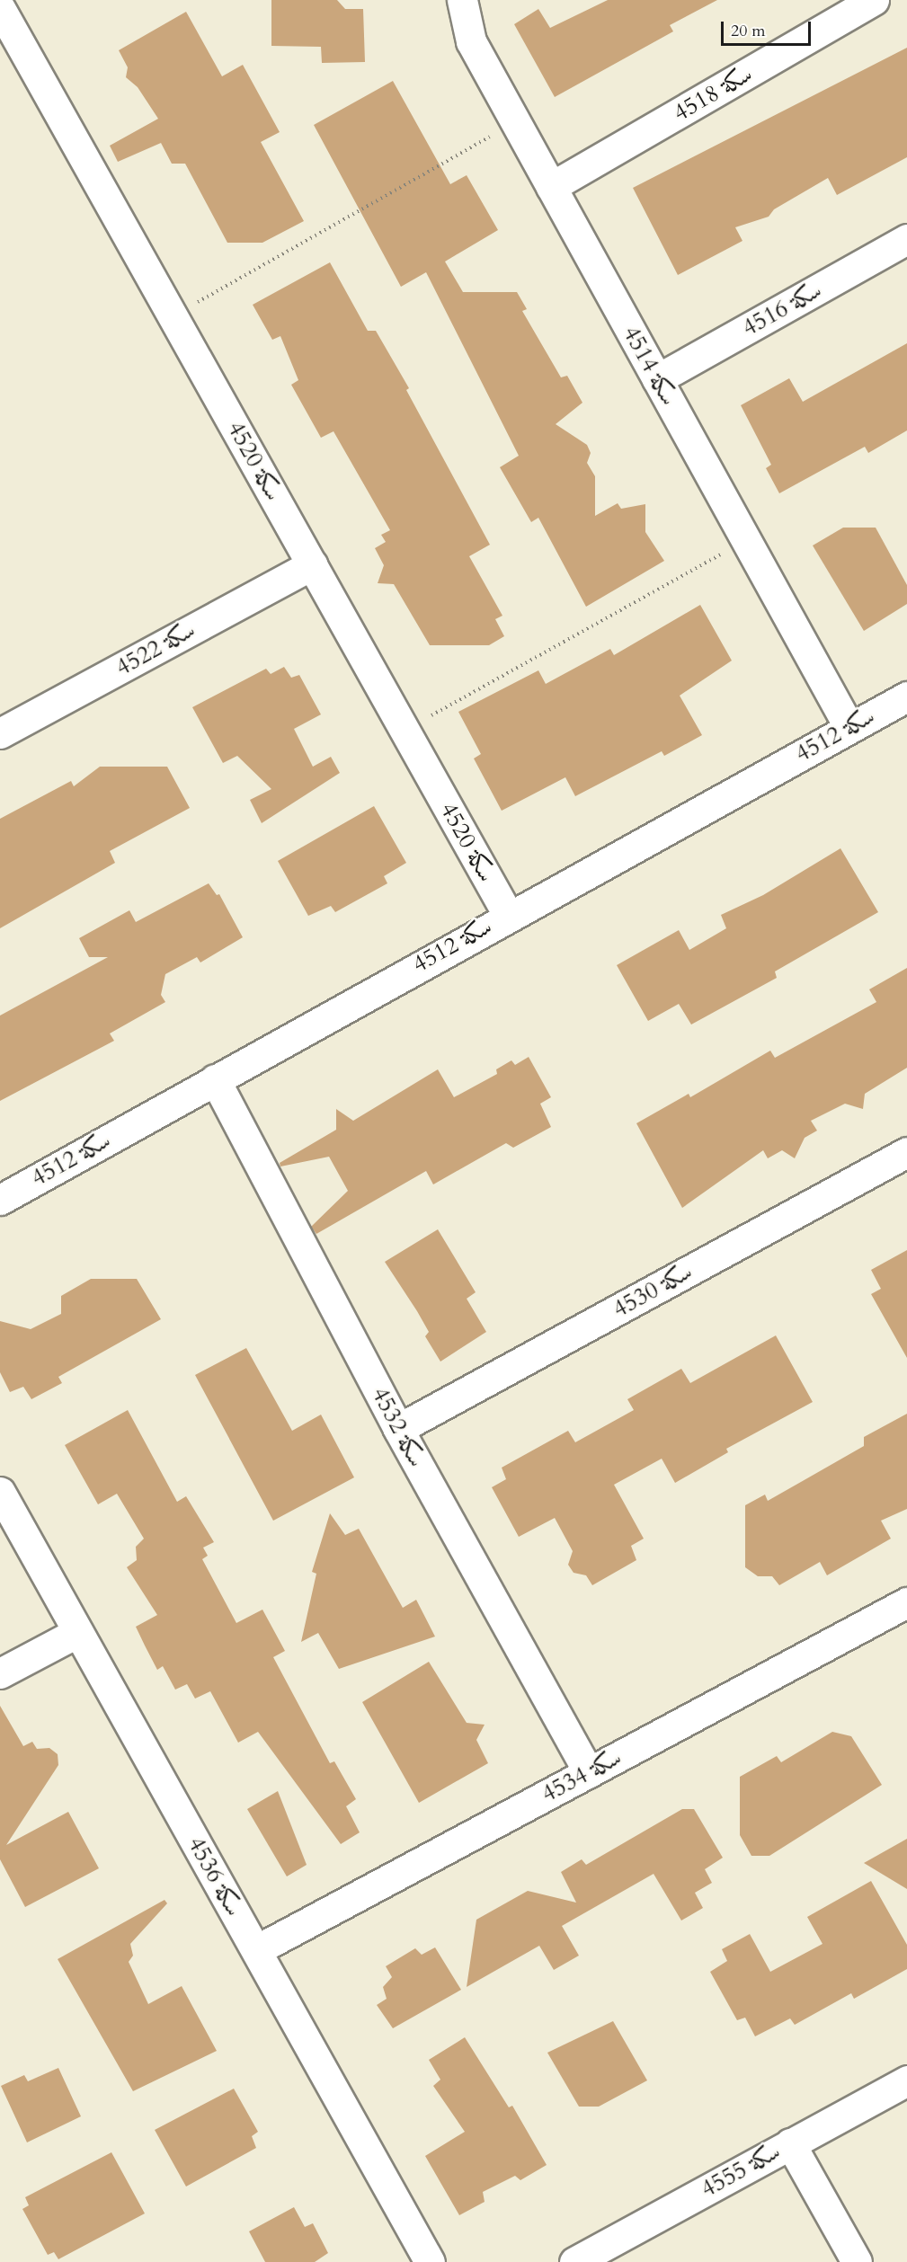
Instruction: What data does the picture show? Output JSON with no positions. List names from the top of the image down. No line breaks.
{"streets":{"street":["سكة 4518","سكة 4516","سكة 4514","سكة 4520","سكة 4522","سكة 4512","سكة 4530","سكة 4532","سكة 4534","سكة 4536","سكة 4555"]},"crossings":[["سكة 4518","سكة 4514"],["سكة 4516","سكة 4514"],["سكة 4514","سكة 4512"],["سكة 4520","سكة 4522"],["سكة 4520","سكة 4512"],["سكة 4512","سكة 4532"],["سكة 4530","سكة 4532"],["سكة 4532","سكة 4534"],["سكة 4534","سكة 4536"]],"scale_bar":"20 m"}
